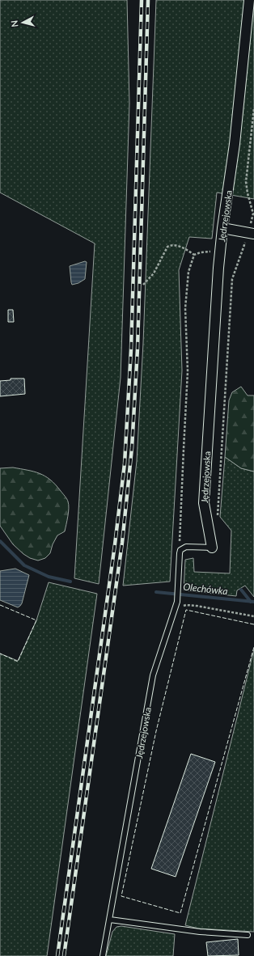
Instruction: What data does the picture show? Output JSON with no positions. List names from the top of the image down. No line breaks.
{"streets":{"street":["Jędrzejowska"]},"water":["Olechówka"],"north":"left"}
